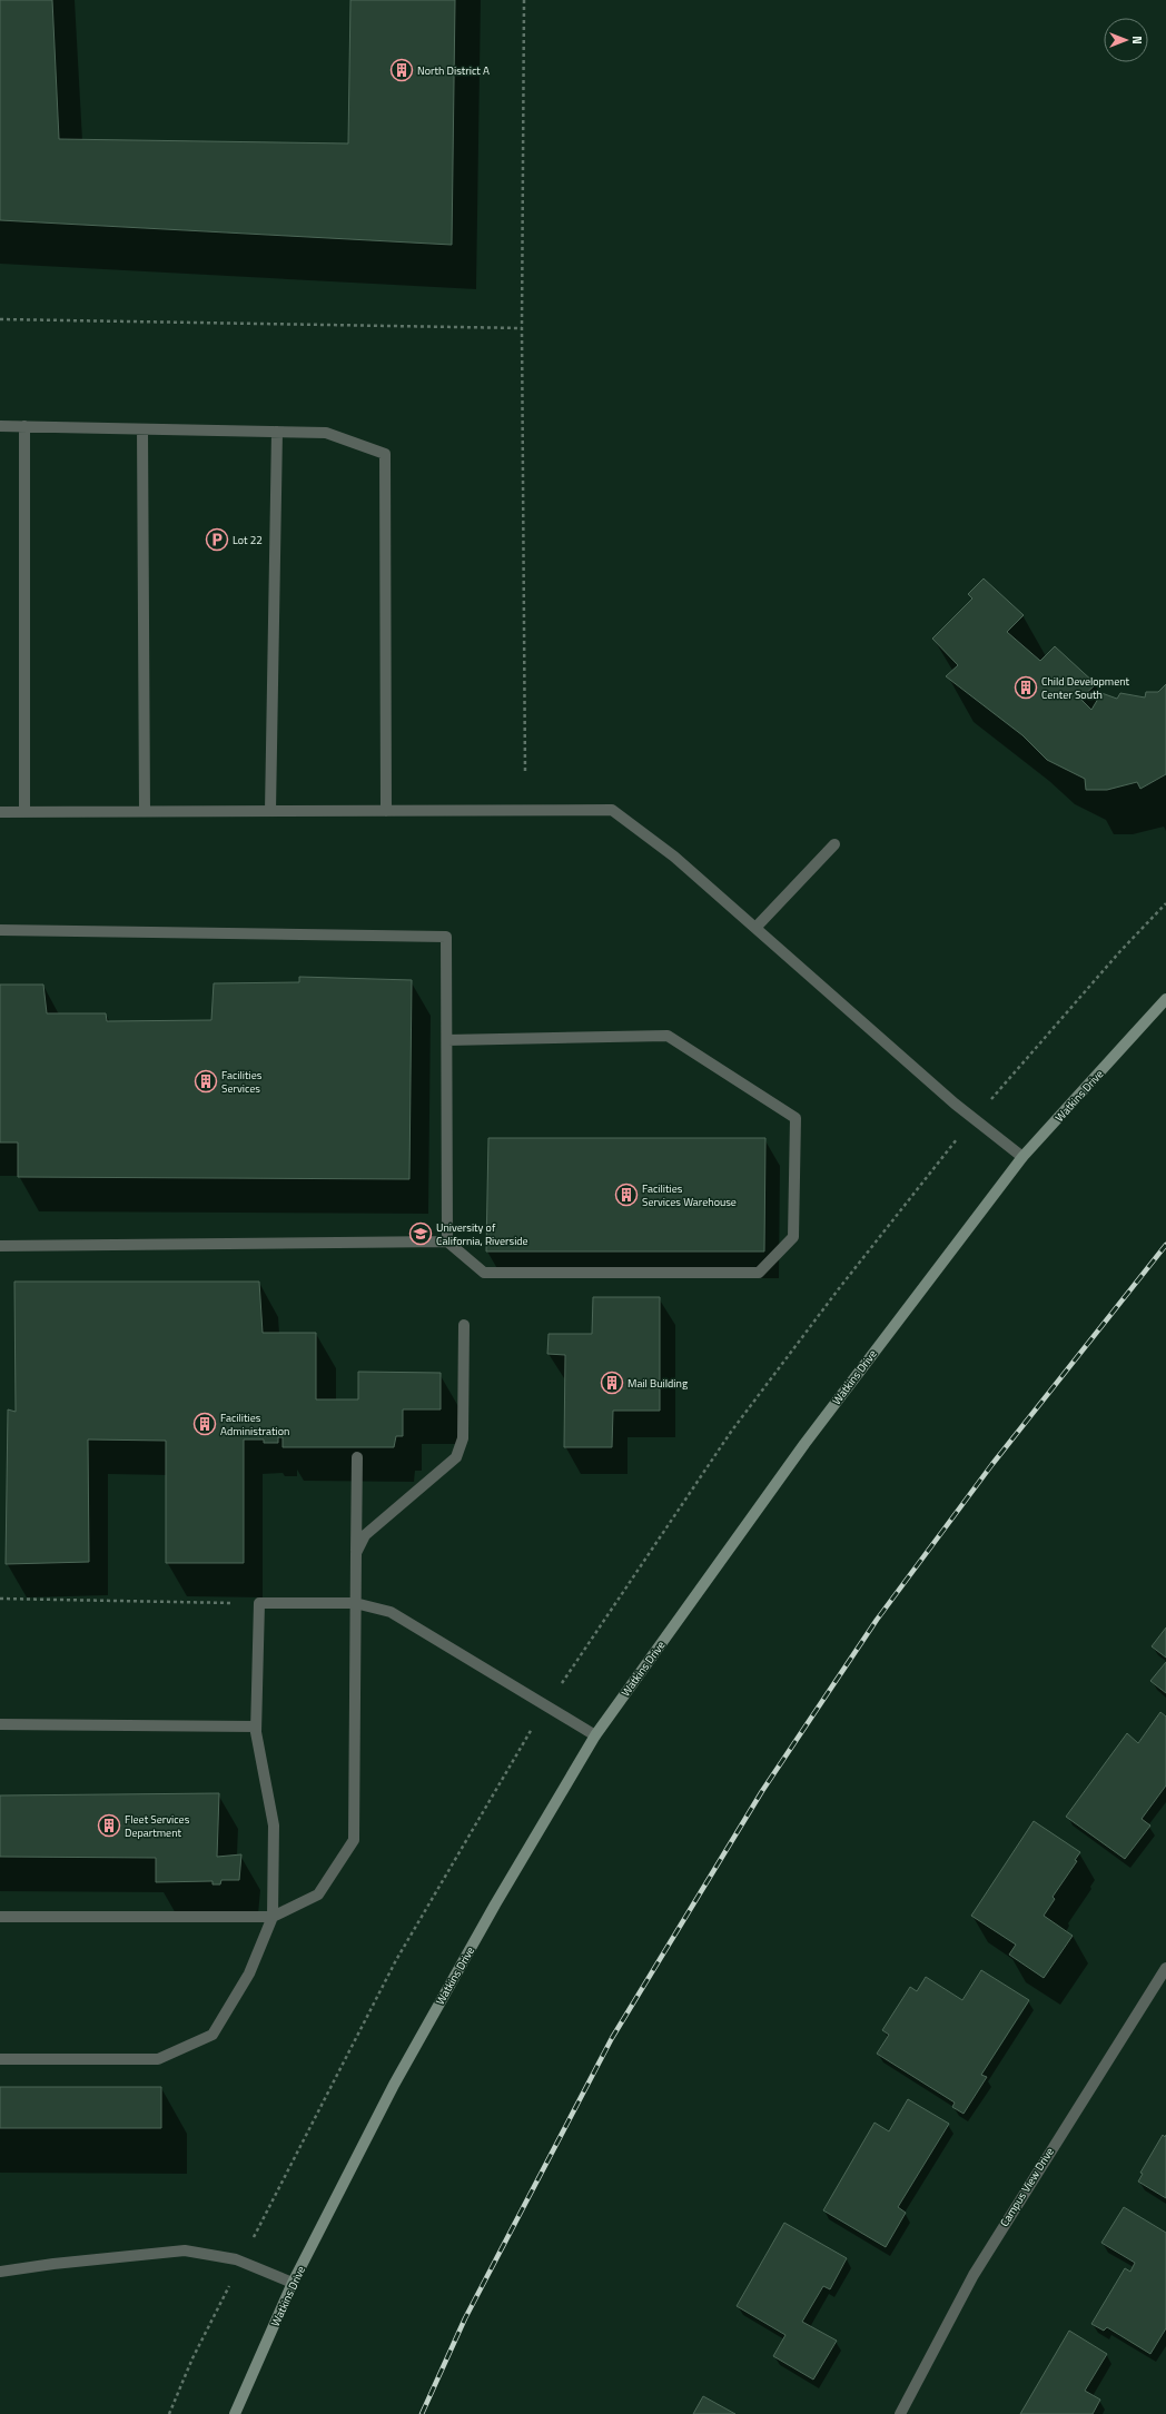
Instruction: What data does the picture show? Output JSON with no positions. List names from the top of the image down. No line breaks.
{"streets":{"main road":["Watkins Drive"],"street":["Campus View Drive"]},"places":{"building":["North District A","Child Development Center South","Facilities Services","Facilities Services Warehouse","Mail Building","Facilities Administration","Fleet Services Department"],"parking":["Lot 22"],"school or university":["University of California, Riverside"]},"north":"right"}
